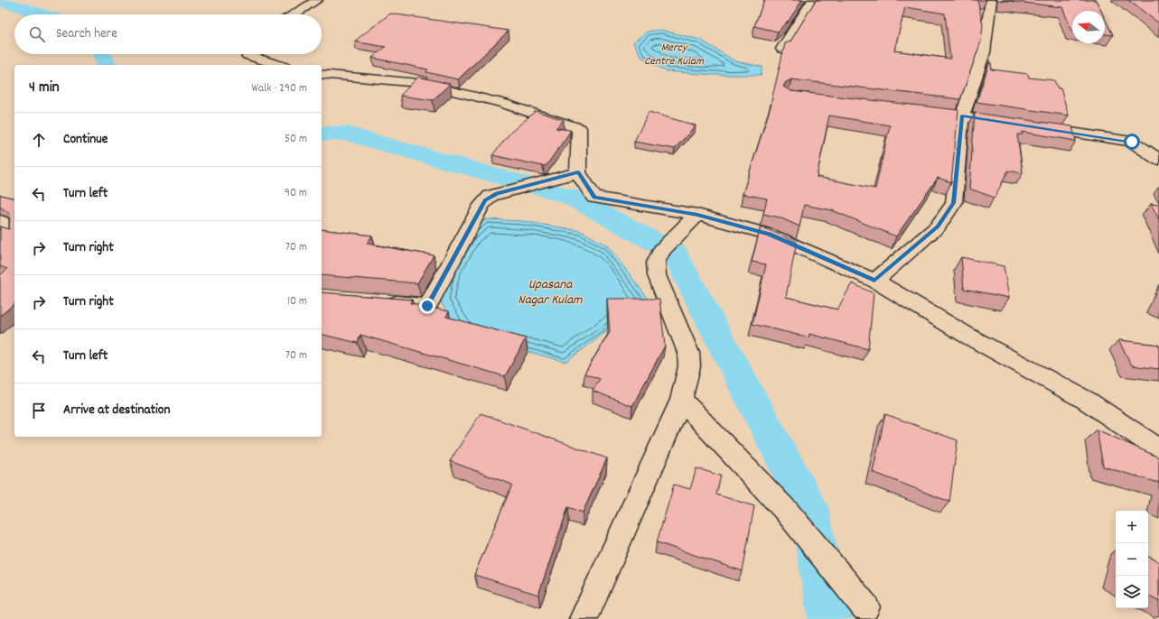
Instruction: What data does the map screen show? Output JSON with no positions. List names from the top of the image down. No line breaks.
{"water":["Mercy Centre Kulam","Upasana Nagar Kulam"],"north":"left","page":{"search":"Search here","heading":["4 min","Walk · 290 m"],"list":[["Continue","50 m"],["Turn left","90 m"],["Turn right","70 m"],["Turn right","10 m"],["Turn left","70 m"],"Arrive at destination"],"map_buttons":["+","−"]}}
